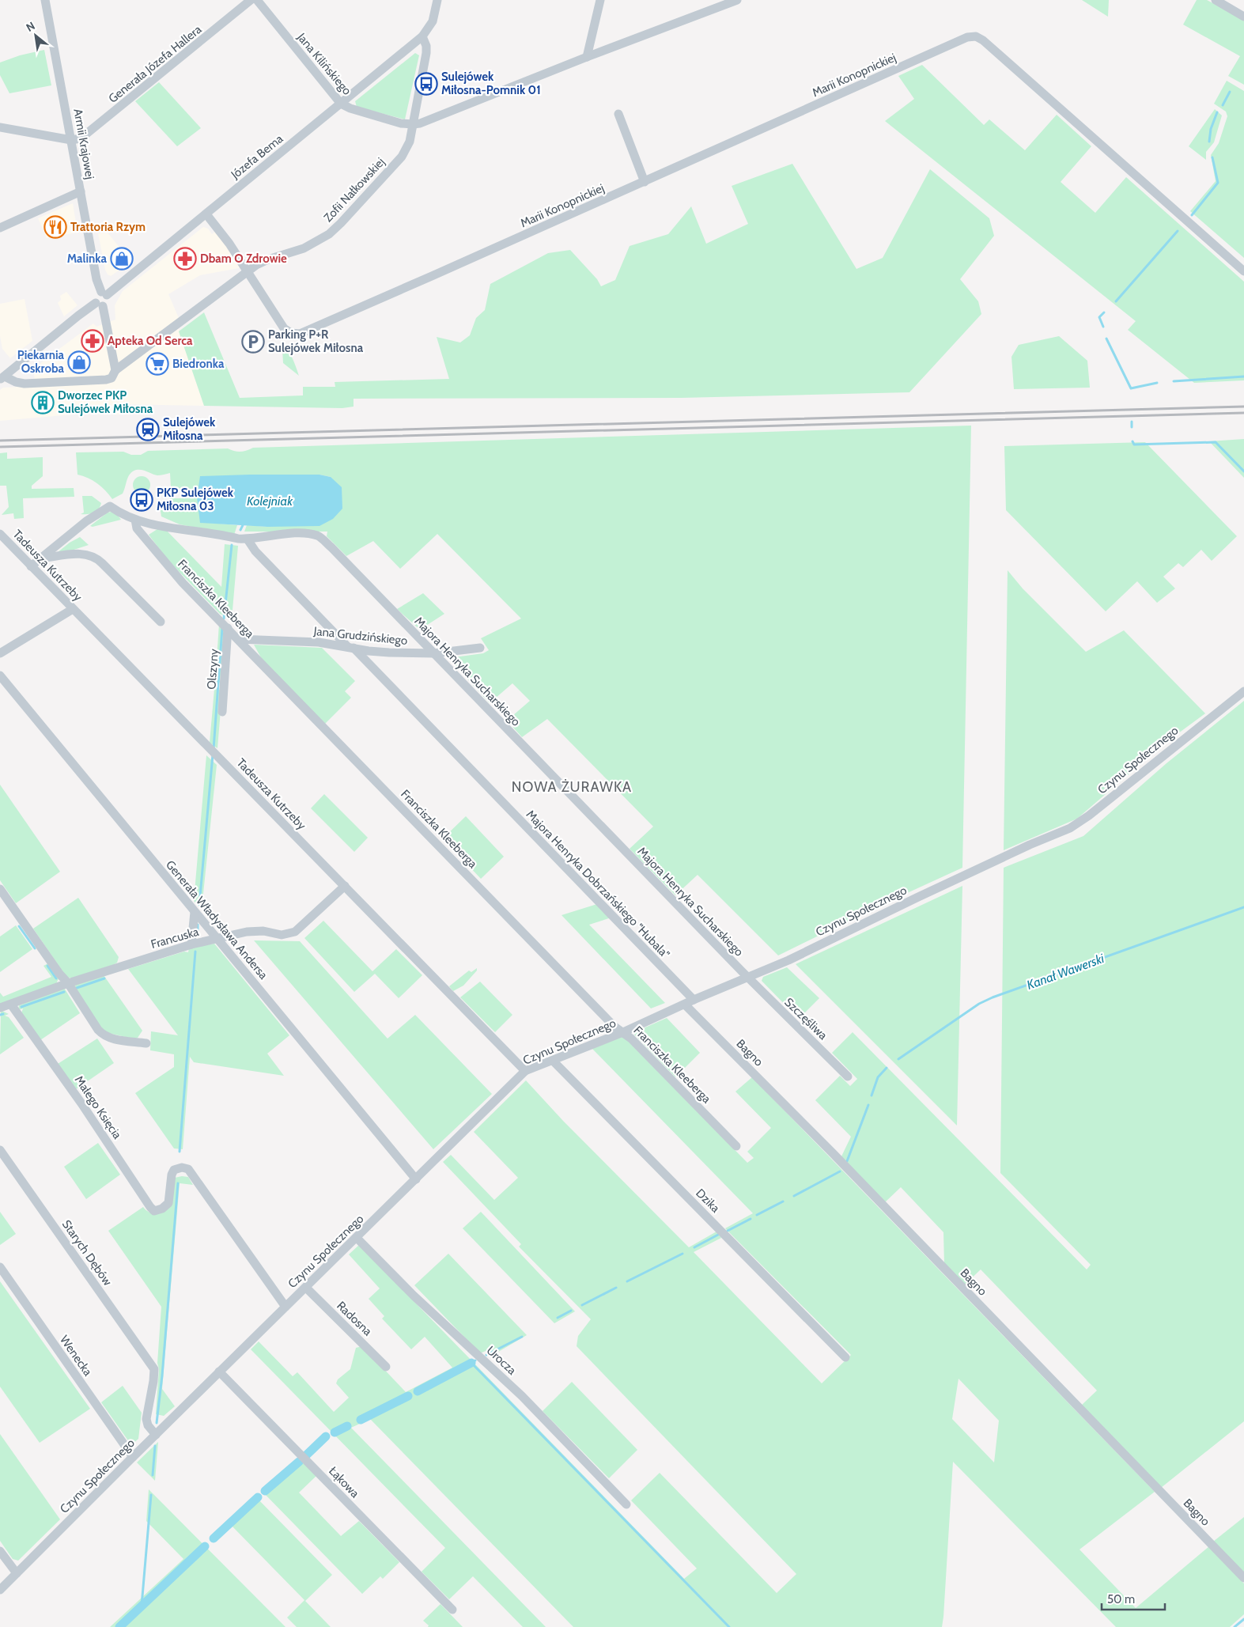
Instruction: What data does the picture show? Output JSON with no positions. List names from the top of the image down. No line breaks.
{"streets":{"street":["Generała Józefa Hallera","Jana Kilińskiego","Marii Konopnickiej","Armii Krajowej","Józefa Bema","Zofii Nałkowskiej","Tadeusza Kutrzeby","Franciszka Kleeberga","Jana Grudzińskiego","Olszyny","Majora Henryka Sucharskiego","Czynu Społecznego","Majora Henryka Dobrzańskiego \"Hubala\"","Generała Władysława Andersa","Francuska","Szczęśliwa","Bagno","Małego Księcia","Dzika","Starych Dębów","Radosna","Wenecka","Urocza","Łąkowa"]},"crossings":[["Generała Józefa Hallera","Armii Krajowej"],["Jana Kilińskiego","Józefa Bema"],["Jana Kilińskiego","Zofii Nałkowskiej"],["Marii Konopnickiej","Józefa Bema"],["Marii Konopnickiej","Zofii Nałkowskiej"],["Armii Krajowej","Józefa Bema"],["Józefa Bema","Zofii Nałkowskiej"],["Tadeusza Kutrzeby","Czynu Społecznego"],["Tadeusza Kutrzeby","Francuska"],["Franciszka Kleeberga","Jana Grudzińskiego"],["Franciszka Kleeberga","Olszyny"],["Franciszka Kleeberga","Majora Henryka Sucharskiego"],["Franciszka Kleeberga","Czynu Społecznego"],["Jana Grudzińskiego","Majora Henryka Sucharskiego"],["Jana Grudzińskiego","Majora Henryka Dobrzańskiego \"Hubala\""],["Majora Henryka Sucharskiego","Czynu Społecznego"],["Majora Henryka Sucharskiego","Majora Henryka Dobrzańskiego \"Hubala\""],["Majora Henryka Sucharskiego","Szczęśliwa"],["Czynu Społecznego","Majora Henryka Dobrzańskiego \"Hubala\""],["Czynu Społecznego","Generała Władysława Andersa"],["Czynu Społecznego","Szczęśliwa"],["Czynu Społecznego","Bagno"],["Czynu Społecznego","Małego Księcia"],["Czynu Społecznego","Dzika"],["Czynu Społecznego","Starych Dębów"],["Czynu Społecznego","Radosna"],["Czynu Społecznego","Wenecka"],["Czynu Społecznego","Urocza"],["Czynu Społecznego","Łąkowa"],["Generała Władysława Andersa","Francuska"],["Francuska","Małego Księcia"]],"districts":["NOWA ŻURAWKA"],"water":["Kolejniak","Kanał Wawerski"],"places":{"bus stop":["Sulejówek Miłosna-Pomnik 01","PKP Sulejówek Miłosna 03"],"restaurant":["Trattoria Rzym"],"shop":["Malinka","Piekarnia Oskroba"],"pharmacy":["Dbam O Zdrowie","Apteka Od Serca"],"parking":["Parking P+R Sulejówek Miłosna"],"supermarket":["Biedronka"],"building":["Dworzec PKP Sulejówek Miłosna"],"station":["Sulejówek Miłosna"]},"scale_bar":"50 m","north":"top left"}
